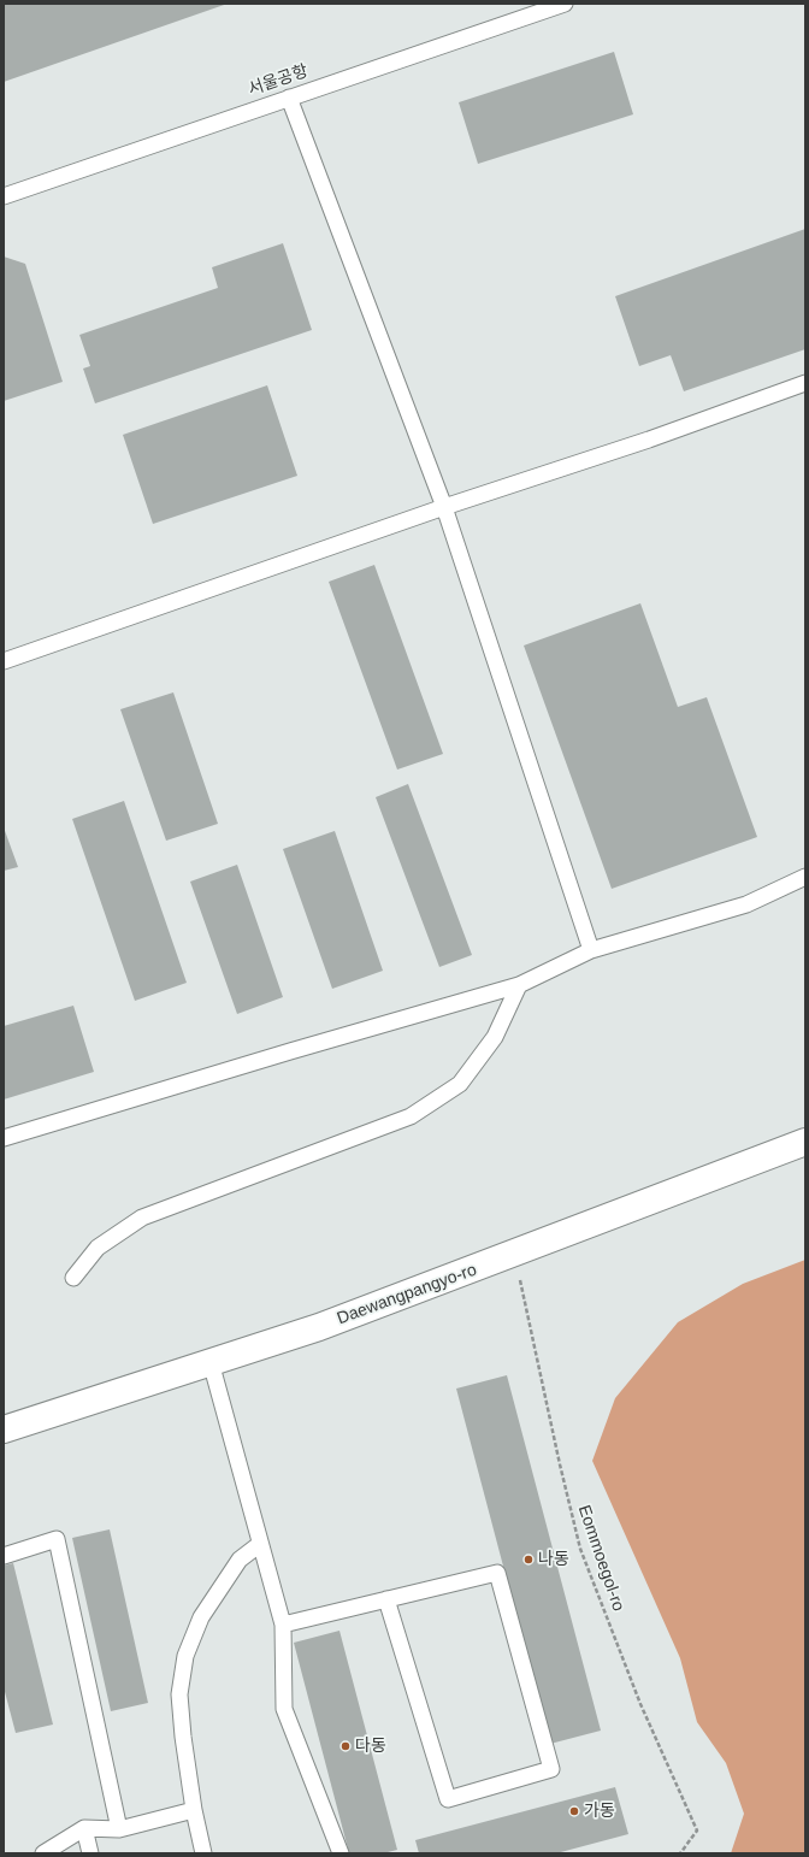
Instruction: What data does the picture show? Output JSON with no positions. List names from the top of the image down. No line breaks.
{"streets":{"main road":["Daewangpangyo-ro"],"lane":["서울공항"],"path":["Eommoegol-ro"]},"crossings":[["Daewangpangyo-ro","Eommoegol-ro"]],"places":["나동","다동","가동"]}
